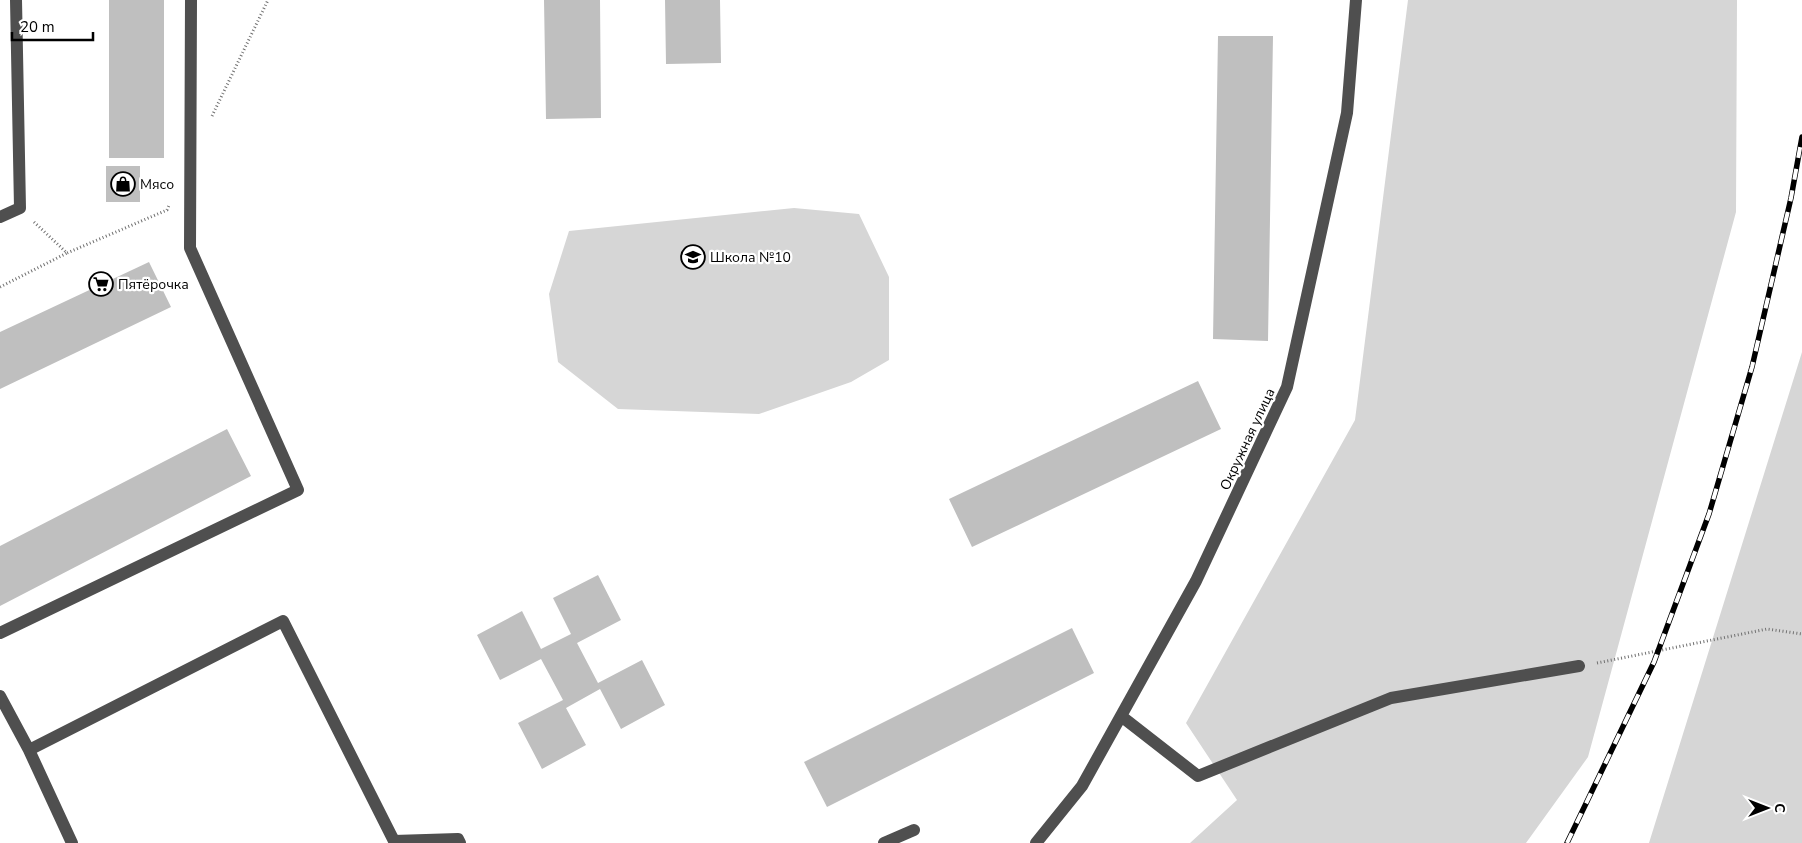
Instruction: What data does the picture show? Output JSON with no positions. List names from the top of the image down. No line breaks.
{"streets":{"street":["Окружная улица"]},"places":{"shop":["Мясо"],"school or university":["Школа №10"],"supermarket":["Пятёрочка"]},"scale_bar":"20 m","north":"right"}
